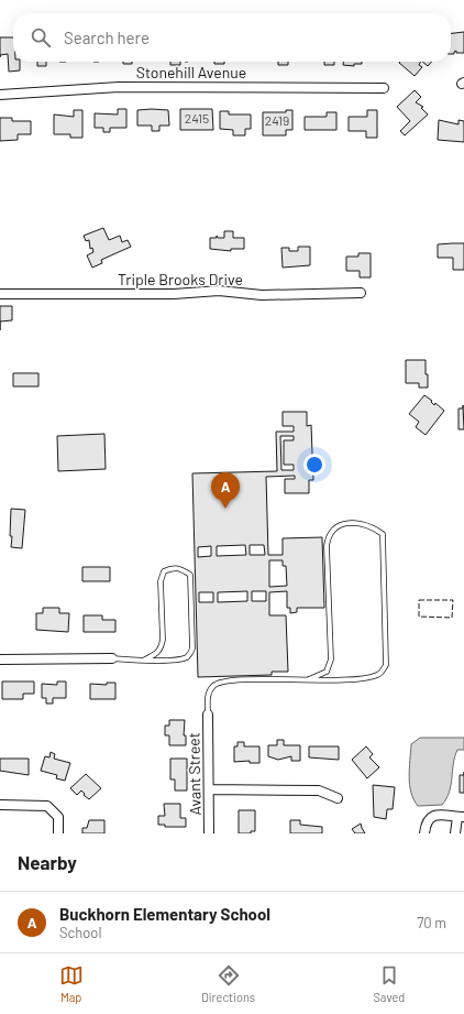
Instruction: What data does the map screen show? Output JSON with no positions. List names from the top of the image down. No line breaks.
{"streets":{"street":["Stonehill Avenue","Triple Brooks Drive","Avant Street"]},"house_numbers":["2415","2419"],"page":{"search":"Search here","pins":"A","heading":"Nearby","list":[{"mark":"A","name":"Buckhorn Elementary School","note":"School","value":"70 m"}],"nav":["Map","Directions","Saved"]}}
